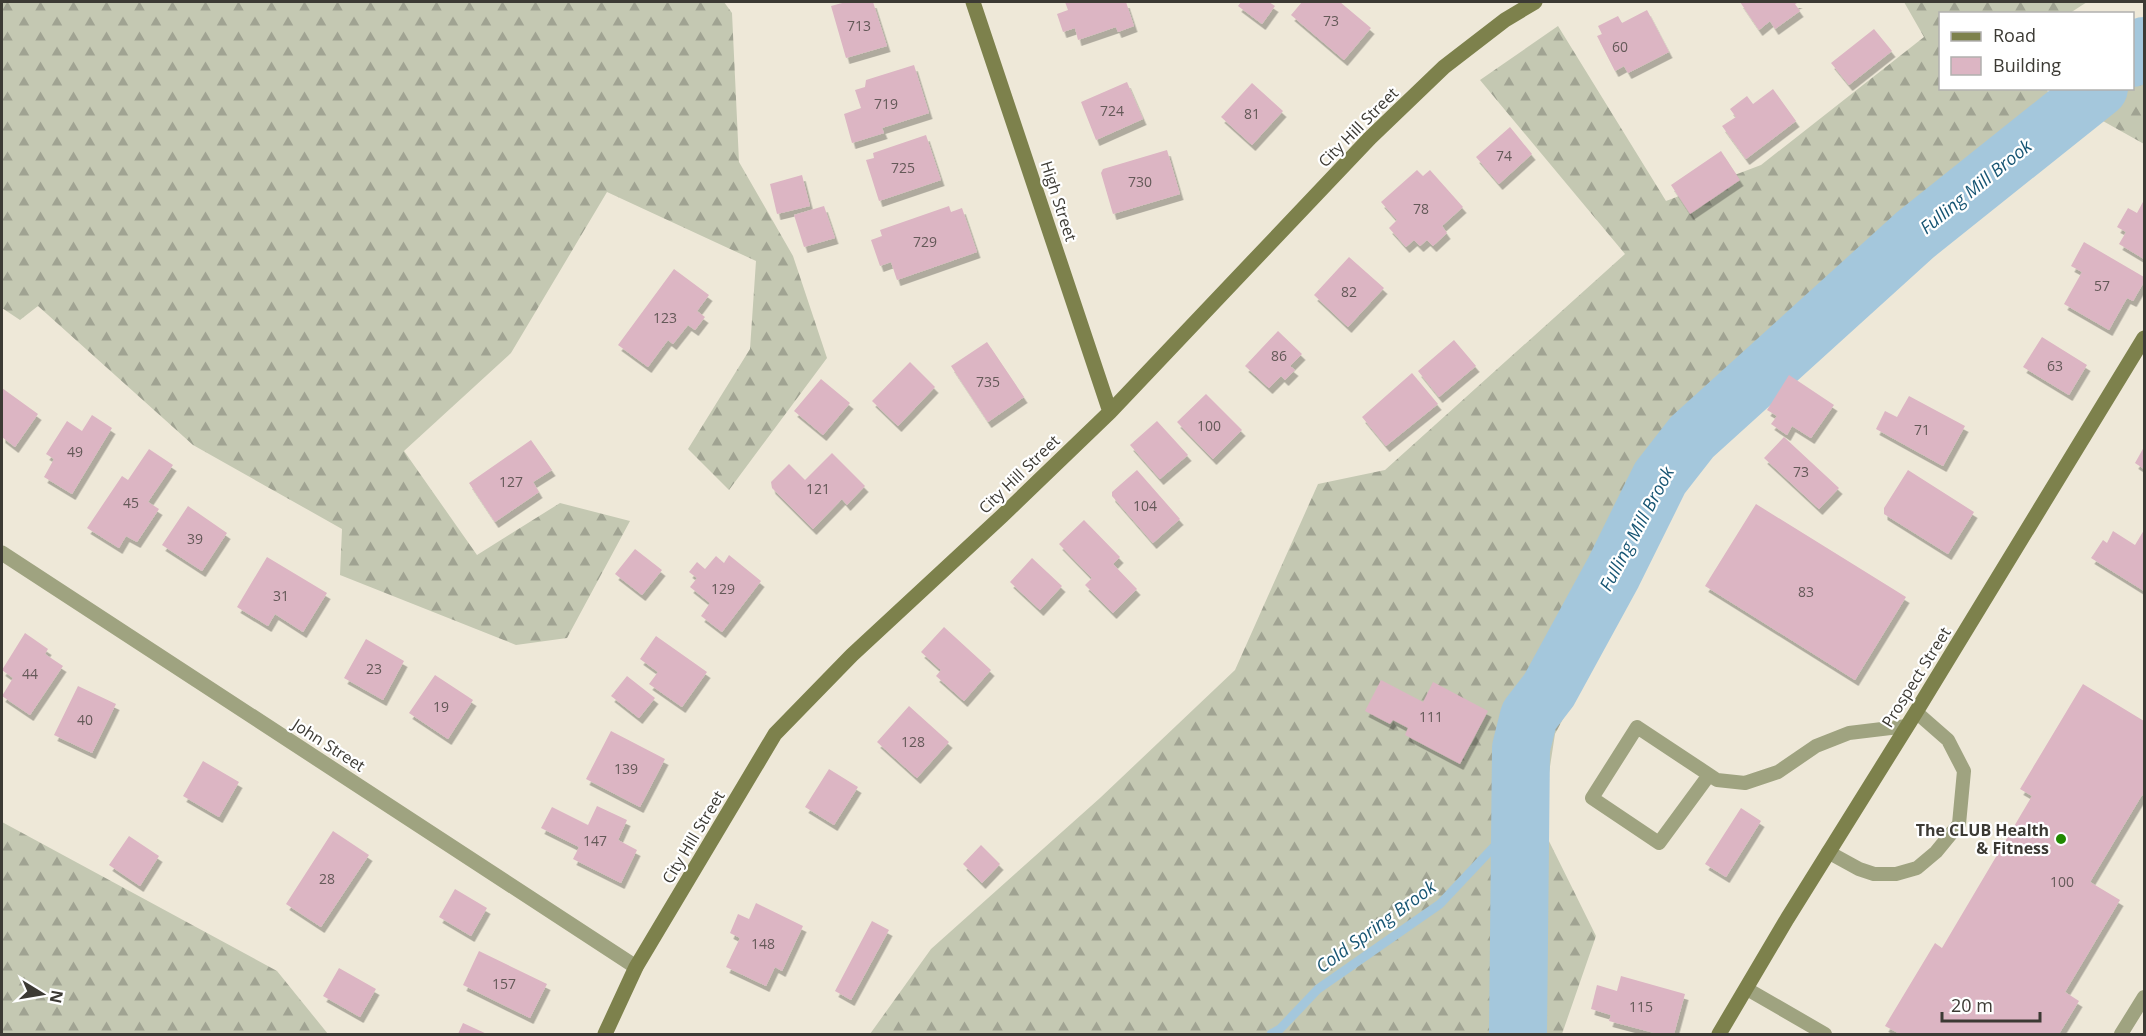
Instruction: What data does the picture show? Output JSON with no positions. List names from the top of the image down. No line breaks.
{"streets":{"street":["City Hill Street","High Street","Prospect Street","John Street"]},"crossings":[["City Hill Street","High Street"],["City Hill Street","John Street"]],"water":["Fulling Mill Brook","Cold Spring Brook"],"places":["The CLUB Health & Fitness"],"house_numbers":["73","713","60","719","724","81","74","725","730","78","729","57","82","123","86","63","735","100","71","49","73","127","121","45","104","39","129","83","31","23","44","19","111","40","128","139","147","28","100","148","157","115"],"legend":["Road","Building"],"scale_bar":"20 m","north":"right"}
